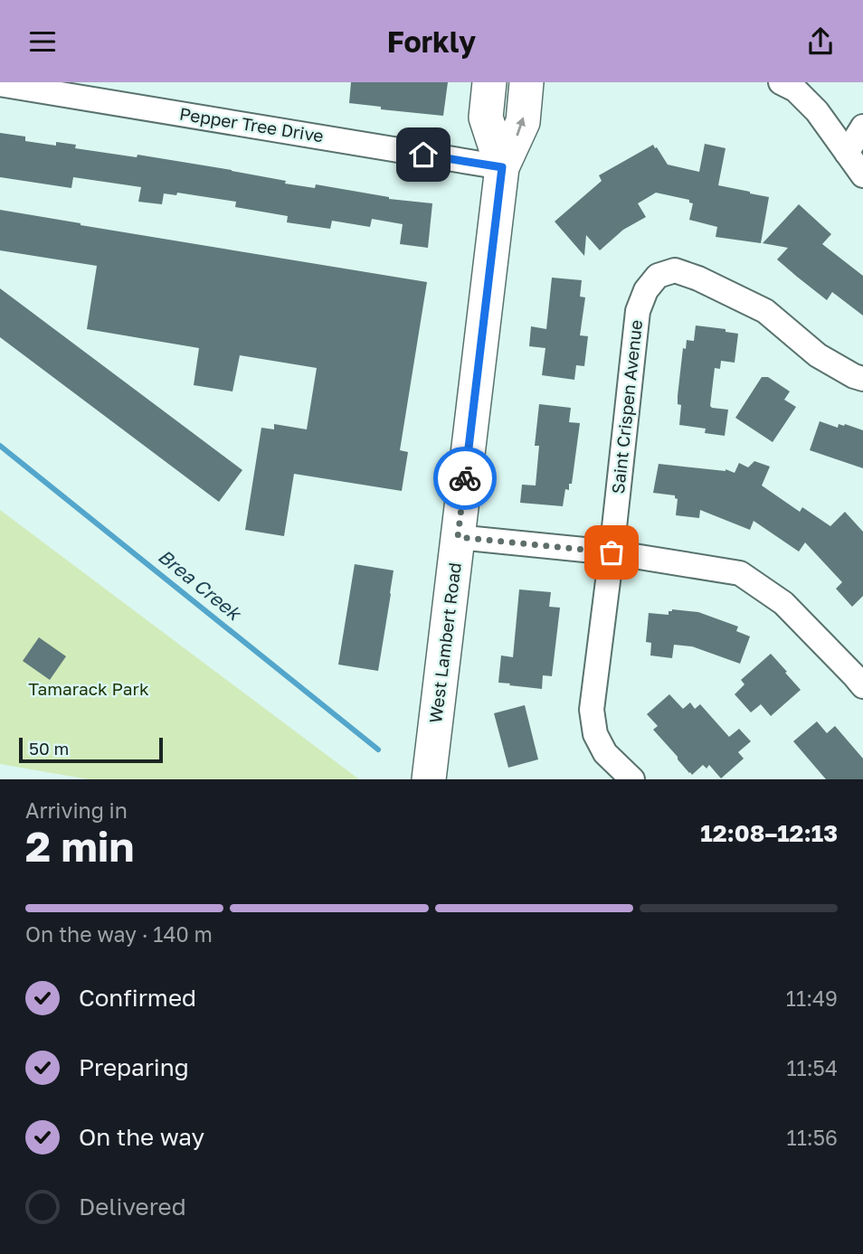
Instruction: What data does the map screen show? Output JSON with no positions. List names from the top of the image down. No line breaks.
{"streets":{"main road":["West Lambert Road"],"street":["Pepper Tree Drive","Saint Crispen Avenue"]},"crossings":[["Pepper Tree Drive","West Lambert Road"]],"water":["Brea Creek"],"parks":["Tamarack Park"],"scale_bar":"50 m","page":{"header":"Forkly","scale":"50 m","heading":["2 min","Arriving in","12:08–12:13"],"bar":"On the way · 140 m","list":[["Confirmed","11:49"],["Preparing","11:54"],["On the way","11:56"],"Delivered"]}}
